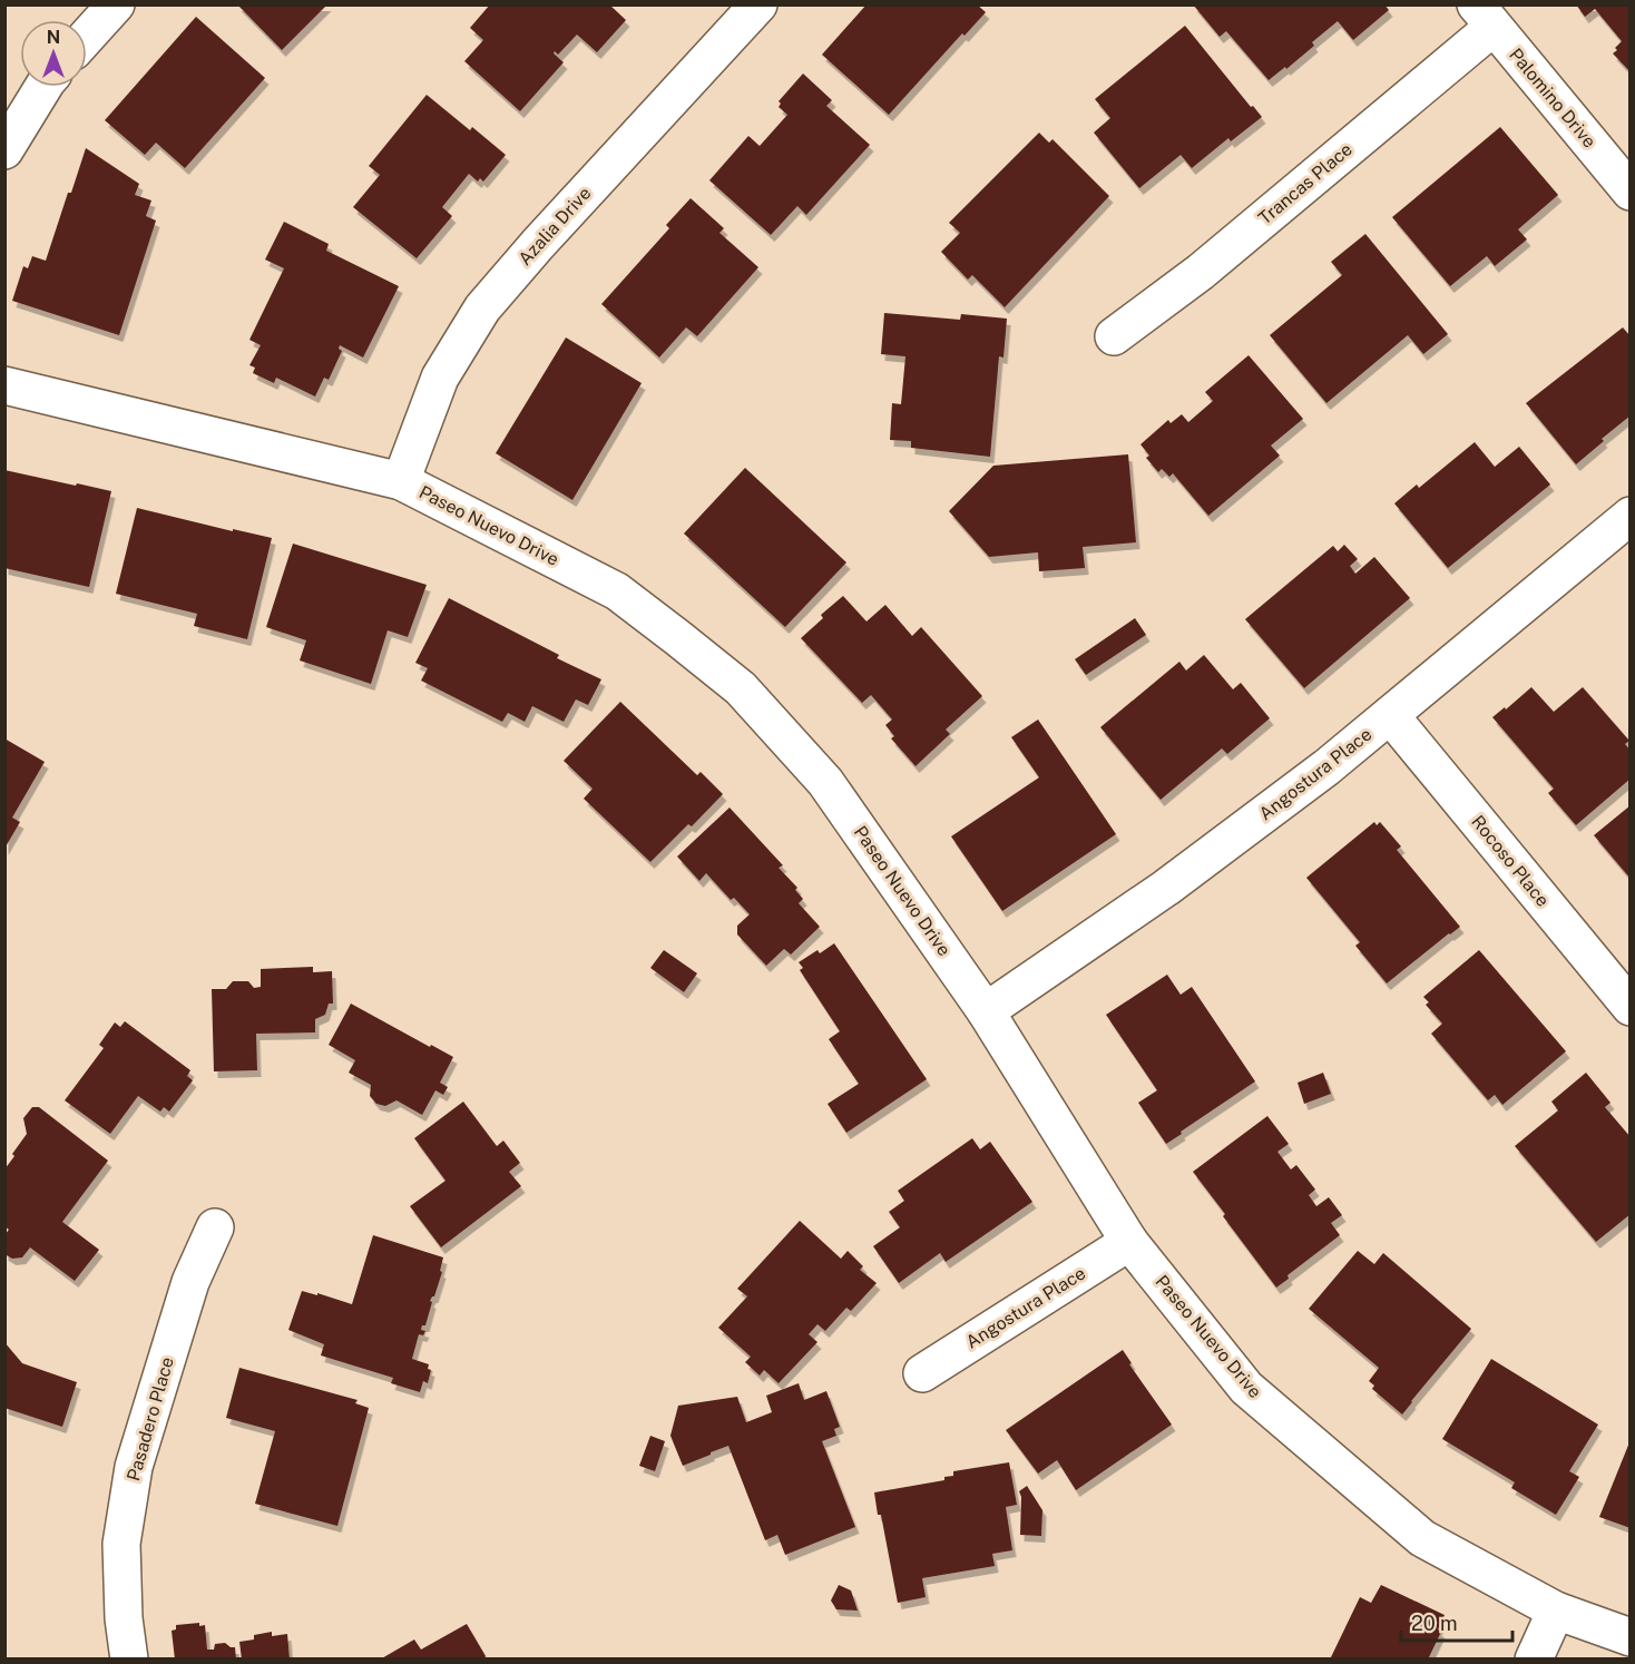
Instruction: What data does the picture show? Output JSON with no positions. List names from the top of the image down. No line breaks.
{"streets":{"street":["Palomino Drive","Trancas Place","Azalia Drive","Paseo Nuevo Drive","Angostura Place","Rocoso Place","Pasadero Place"]},"crossings":[["Palomino Drive","Trancas Place"],["Azalia Drive","Paseo Nuevo Drive"],["Paseo Nuevo Drive","Angostura Place"],["Angostura Place","Rocoso Place"]],"scale_bar":"20 m","north":"top"}
